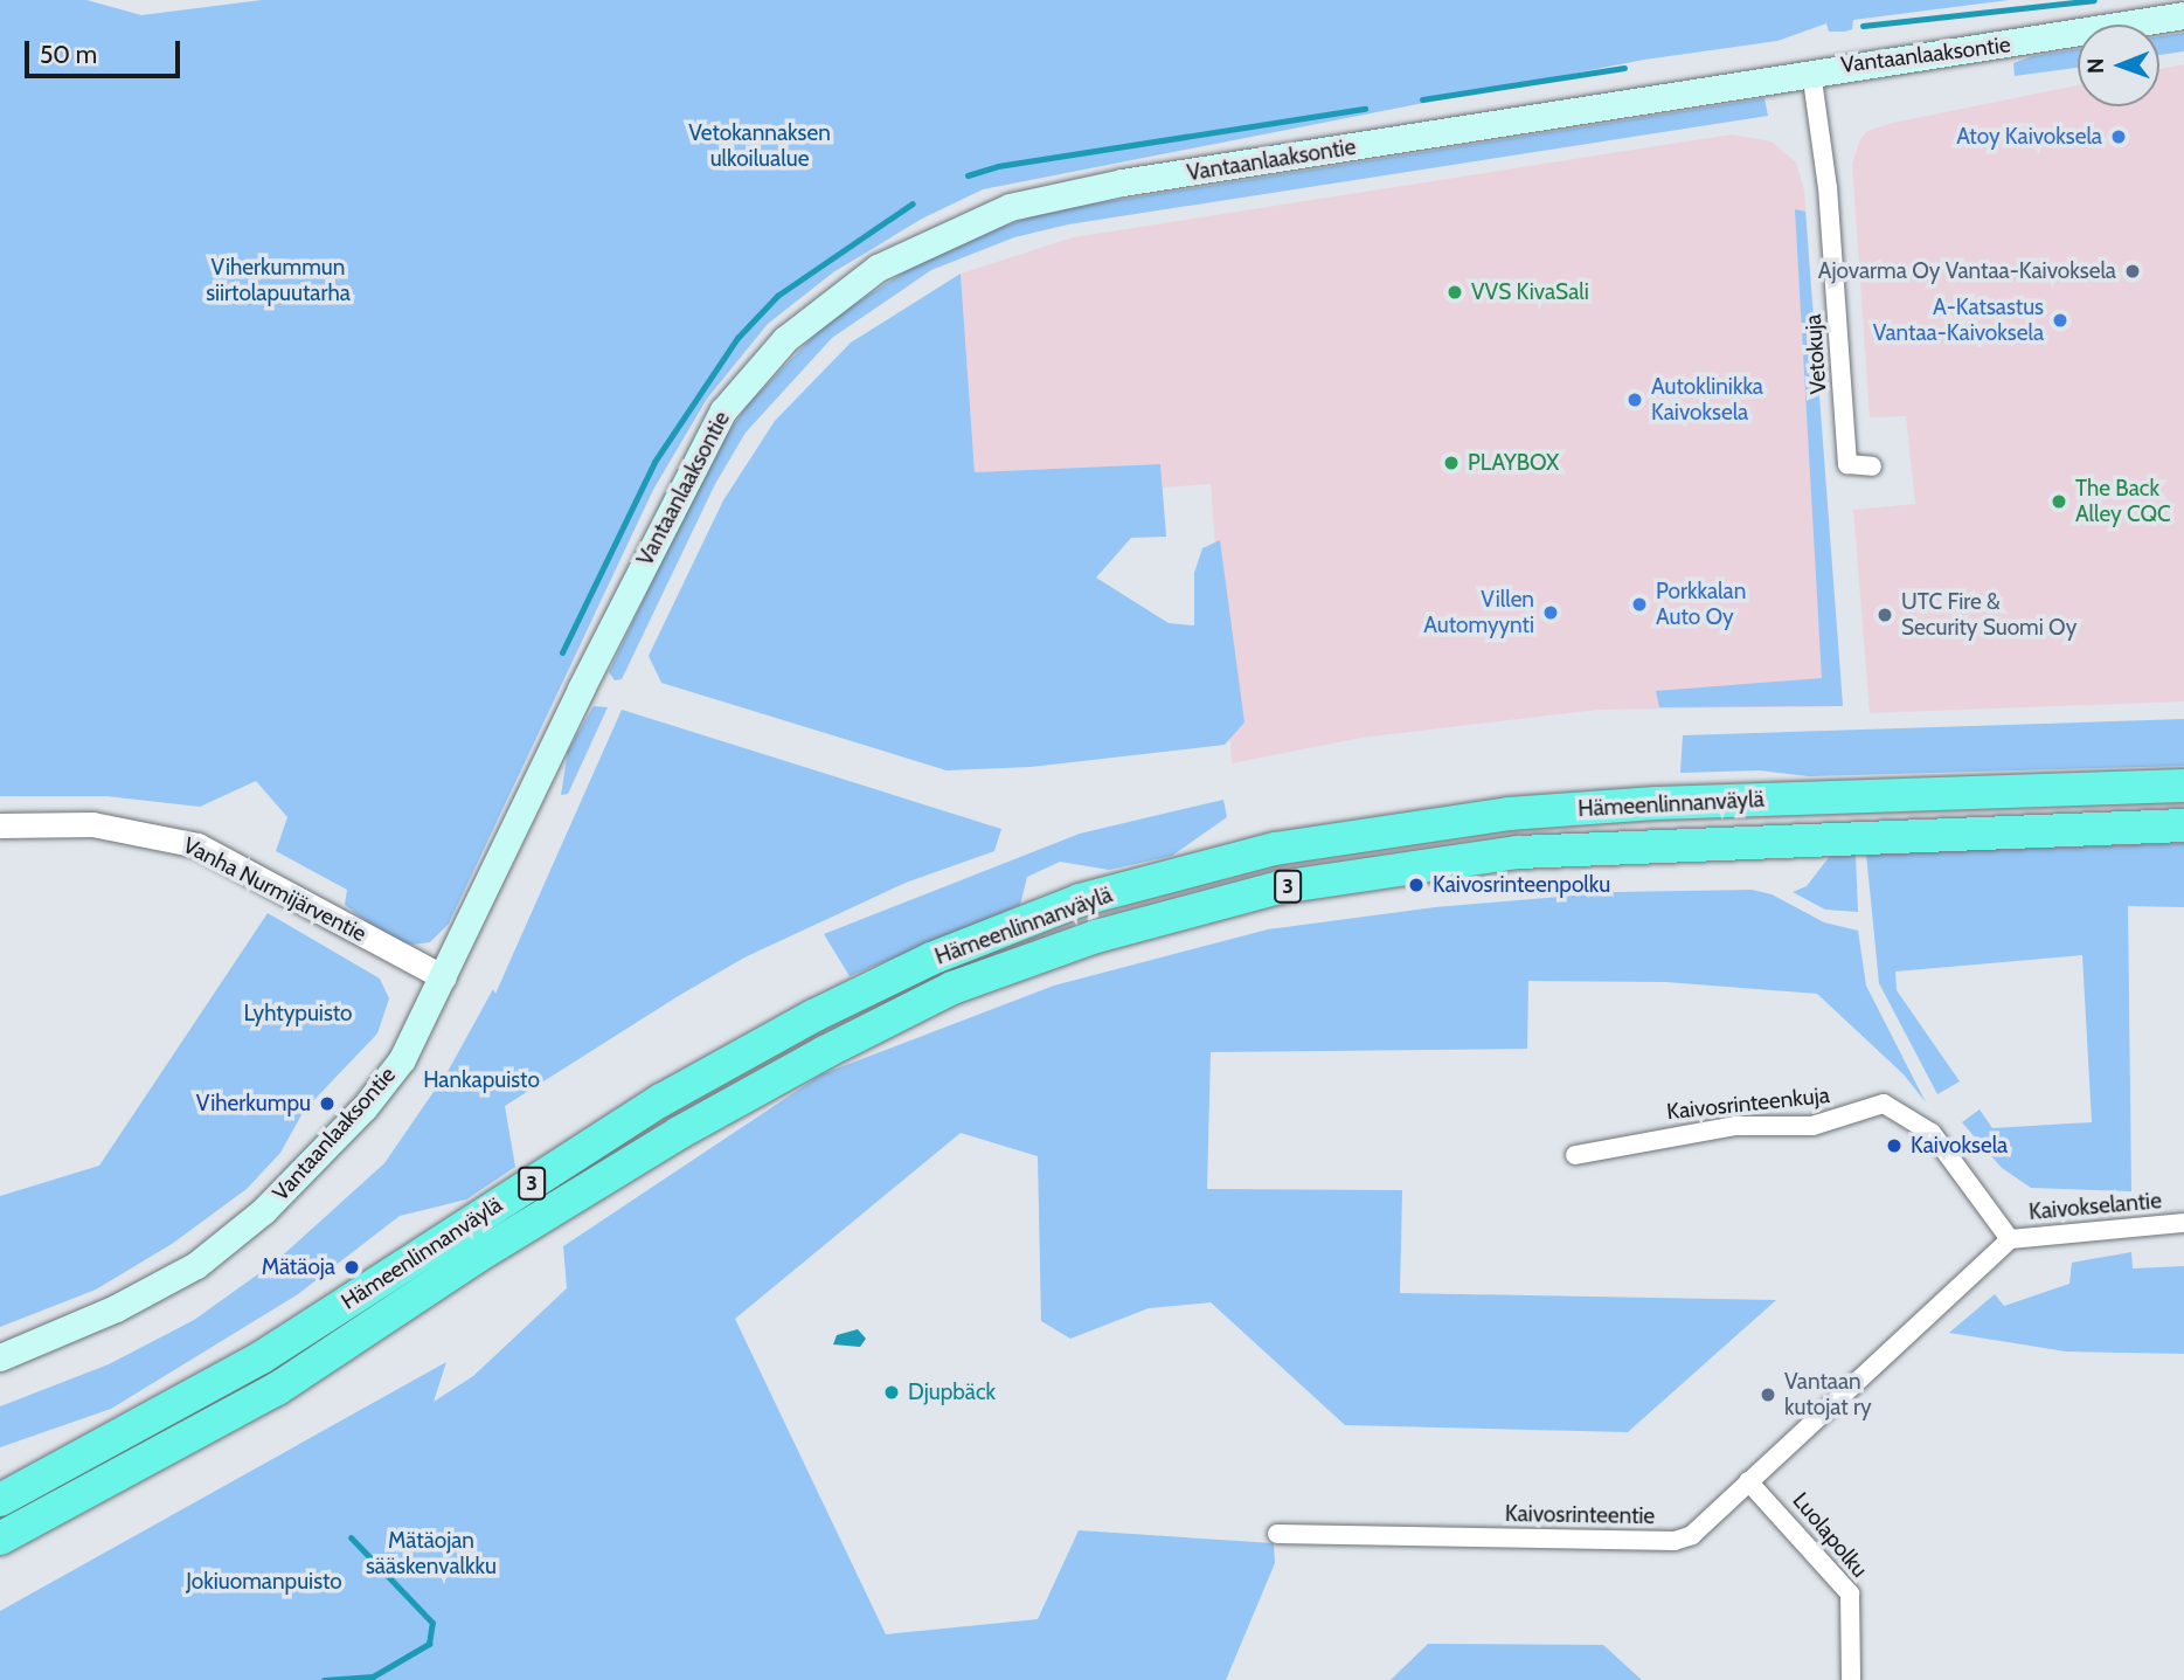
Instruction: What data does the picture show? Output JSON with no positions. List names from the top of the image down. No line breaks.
{"streets":{"highway":["Hämeenlinnanväylä","3"],"main road":["Vantaanlaaksontie"],"street":["Vetokuja","Vanha Nurmijärventie","Kaivosrinteenkuja","Kaivokselantie","Kaivosrinteentie","Luolapolku"]},"crossings":[["Vantaanlaaksontie","Vetokuja"],["Vantaanlaaksontie","Vanha Nurmijärventie"],["Kaivosrinteenkuja","Kaivokselantie"],["Kaivosrinteenkuja","Kaivosrinteentie"],["Kaivokselantie","Kaivosrinteentie"],["Kaivosrinteentie","Luolapolku"]],"parks":["Vetokannaksen ulkoilualue","Viherkummun siirtolapuutarha","Lyhtypuisto","Hankapuisto","Mätäojan sääskenvalkku","Jokiuomanpuisto"],"places":["Atoy Kaivoksela","Ajovarma Oy Vantaa-Kaivoksela","VVS KivaSali","A-Katsastus Vantaa-Kaivoksela","Autoklinikka Kaivoksela","PLAYBOX","The Back Alley CQC","Porkkalan Auto Oy","Villen Automyynti","UTC Fire & Security Suomi Oy","Kaivosrinteenpolku","Viherkumpu","Kaivoksela","Mätäoja","Djupbäck","Vantaan kutojat ry"],"scale_bar":"50 m","north":"left"}
